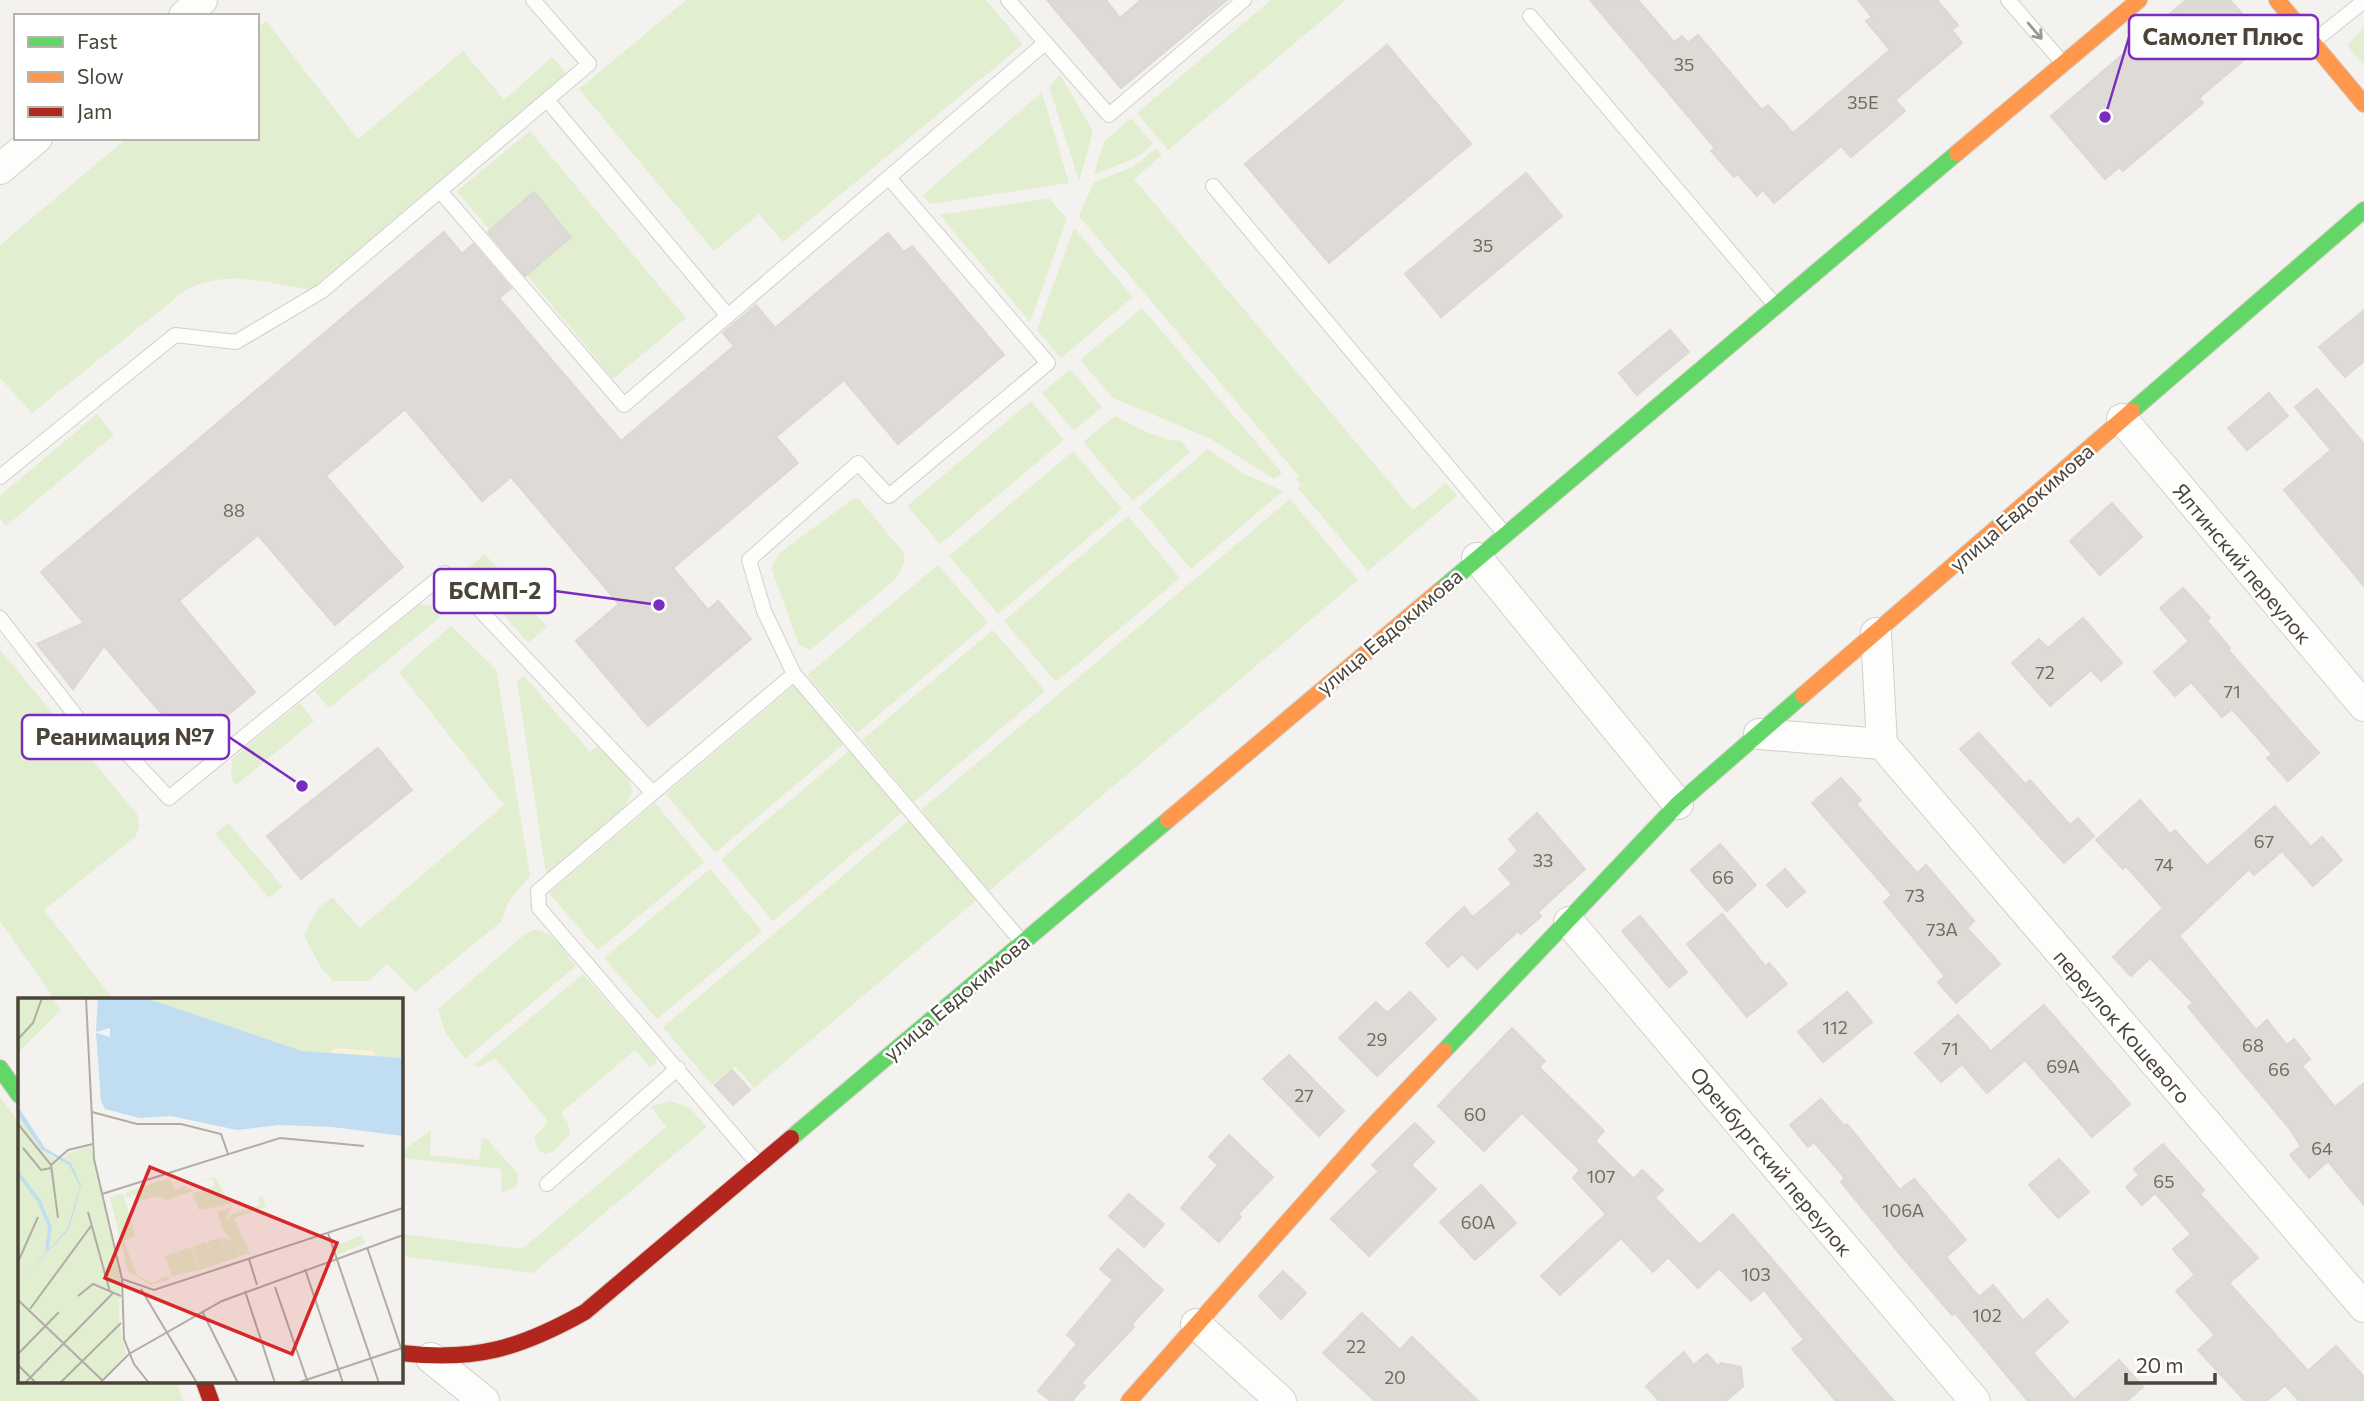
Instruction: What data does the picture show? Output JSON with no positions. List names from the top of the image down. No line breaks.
{"streets":{"main road":["улица Евдокимова"],"street":["Ялтинский переулок","переулок Кошевого","Оренбургский переулок"]},"crossings":[["улица Евдокимова","Ялтинский переулок"],["улица Евдокимова","Оренбургский переулок"]],"places":["Самолет Плюс","БСМП-2","Реанимация №7"],"house_numbers":["35","35Е","35","88","72","71","67","33","74","66","73","73А","112","29","68","71","69А","66","27","60","64","107","65","106А","60А","103","102","22","20"],"legend":["Fast","Slow","Jam"],"scale_bar":"20 m"}
